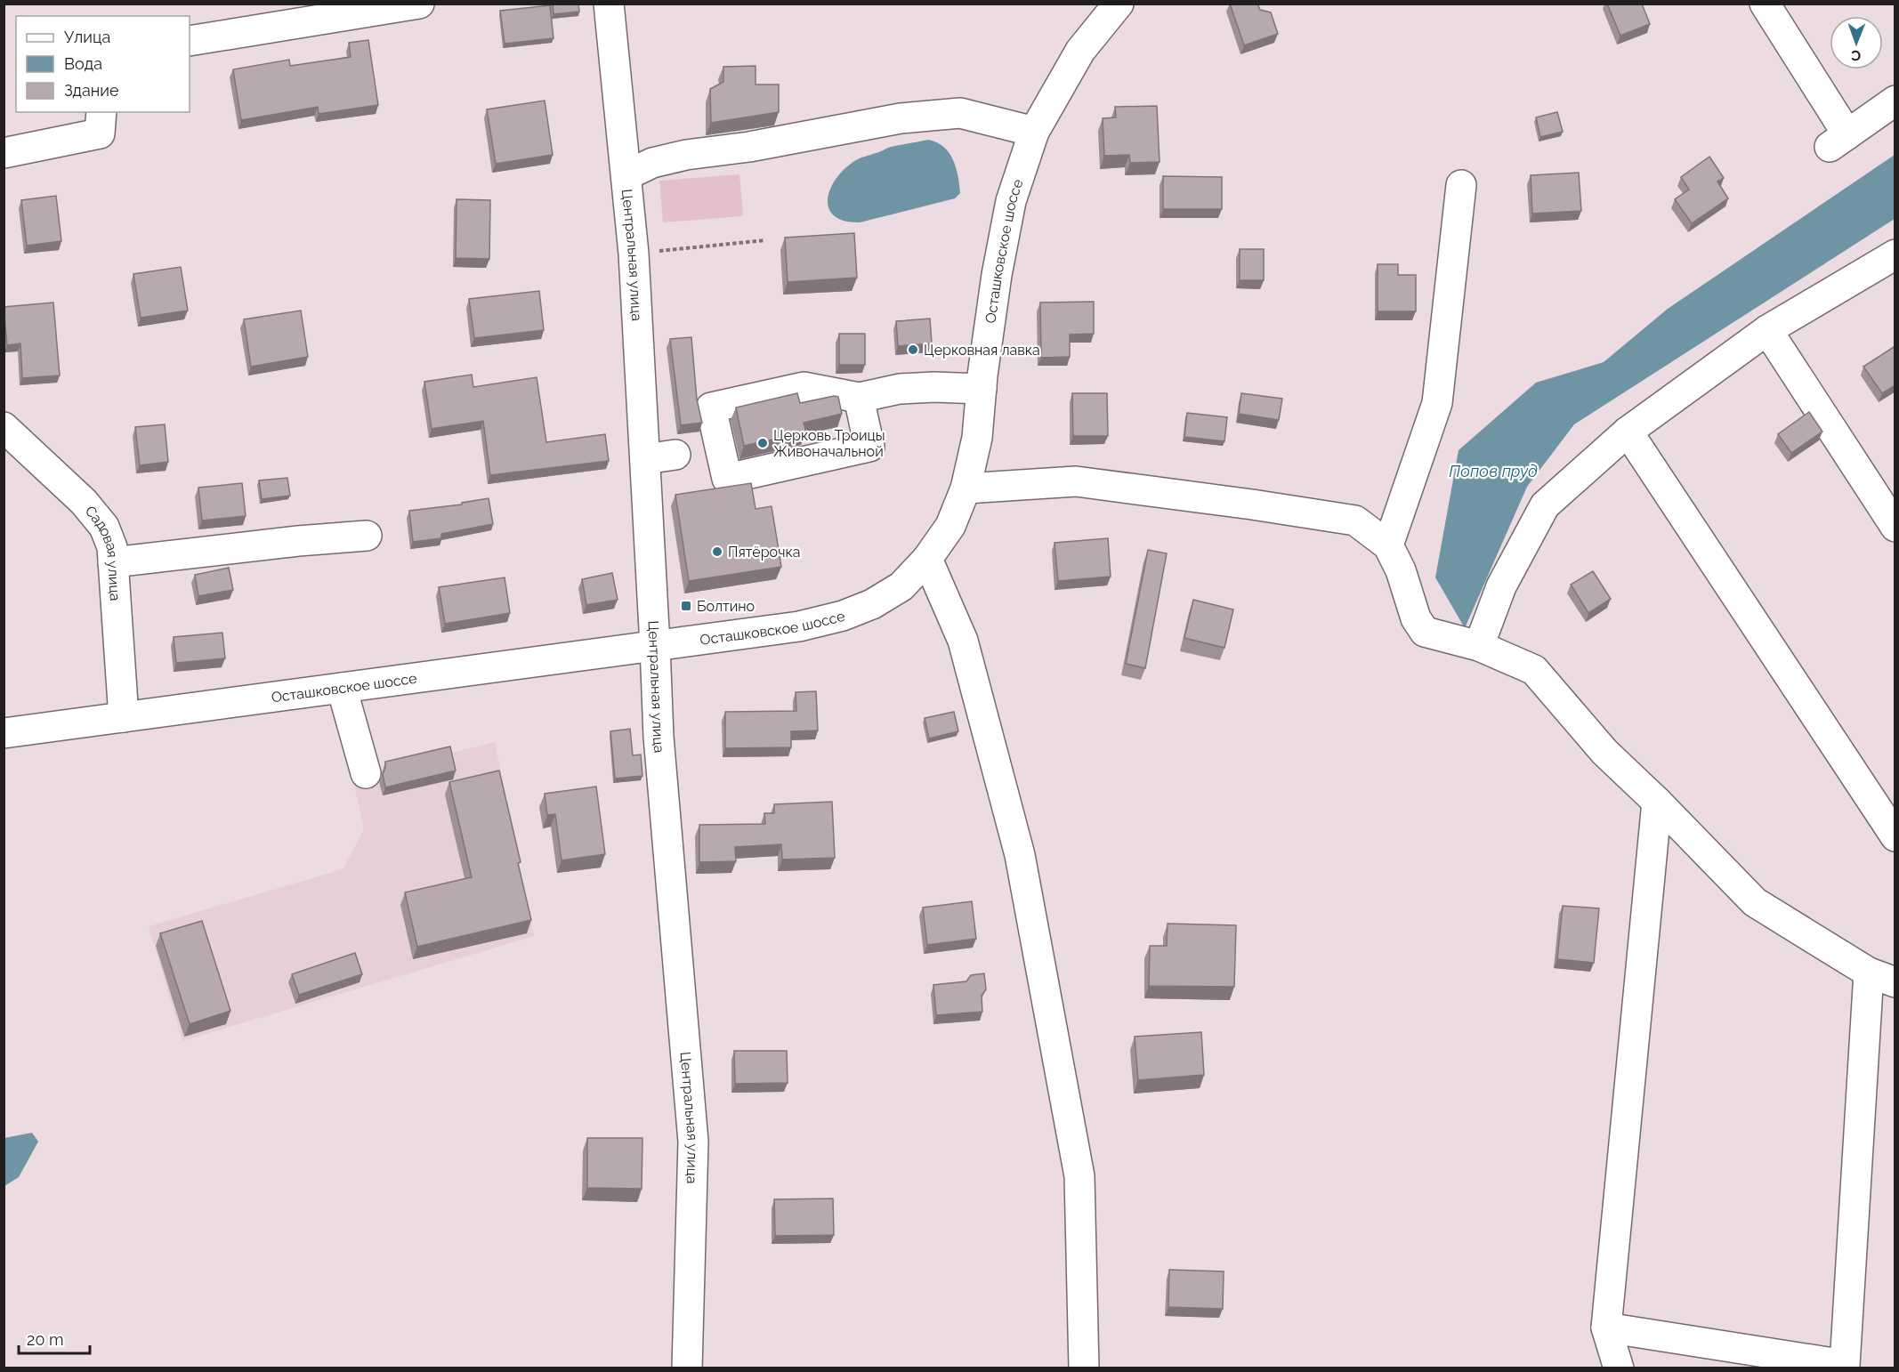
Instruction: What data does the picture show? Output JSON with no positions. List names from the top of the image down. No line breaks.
{"streets":{"street":["Осташковское шоссе","Центральная улица","Садовая улица"]},"crossings":[["Осташковское шоссе","Центральная улица"],["Осташковское шоссе","Садовая улица"]],"water":["Попов пруд"],"places":{"other":["Церковная лавка","Церковь Троицы Живоначальной","Пятёрочка"],"transit":["Болтино"]},"legend":["Улица","Вода","Здание"],"scale_bar":"20 m","north":"bottom"}
